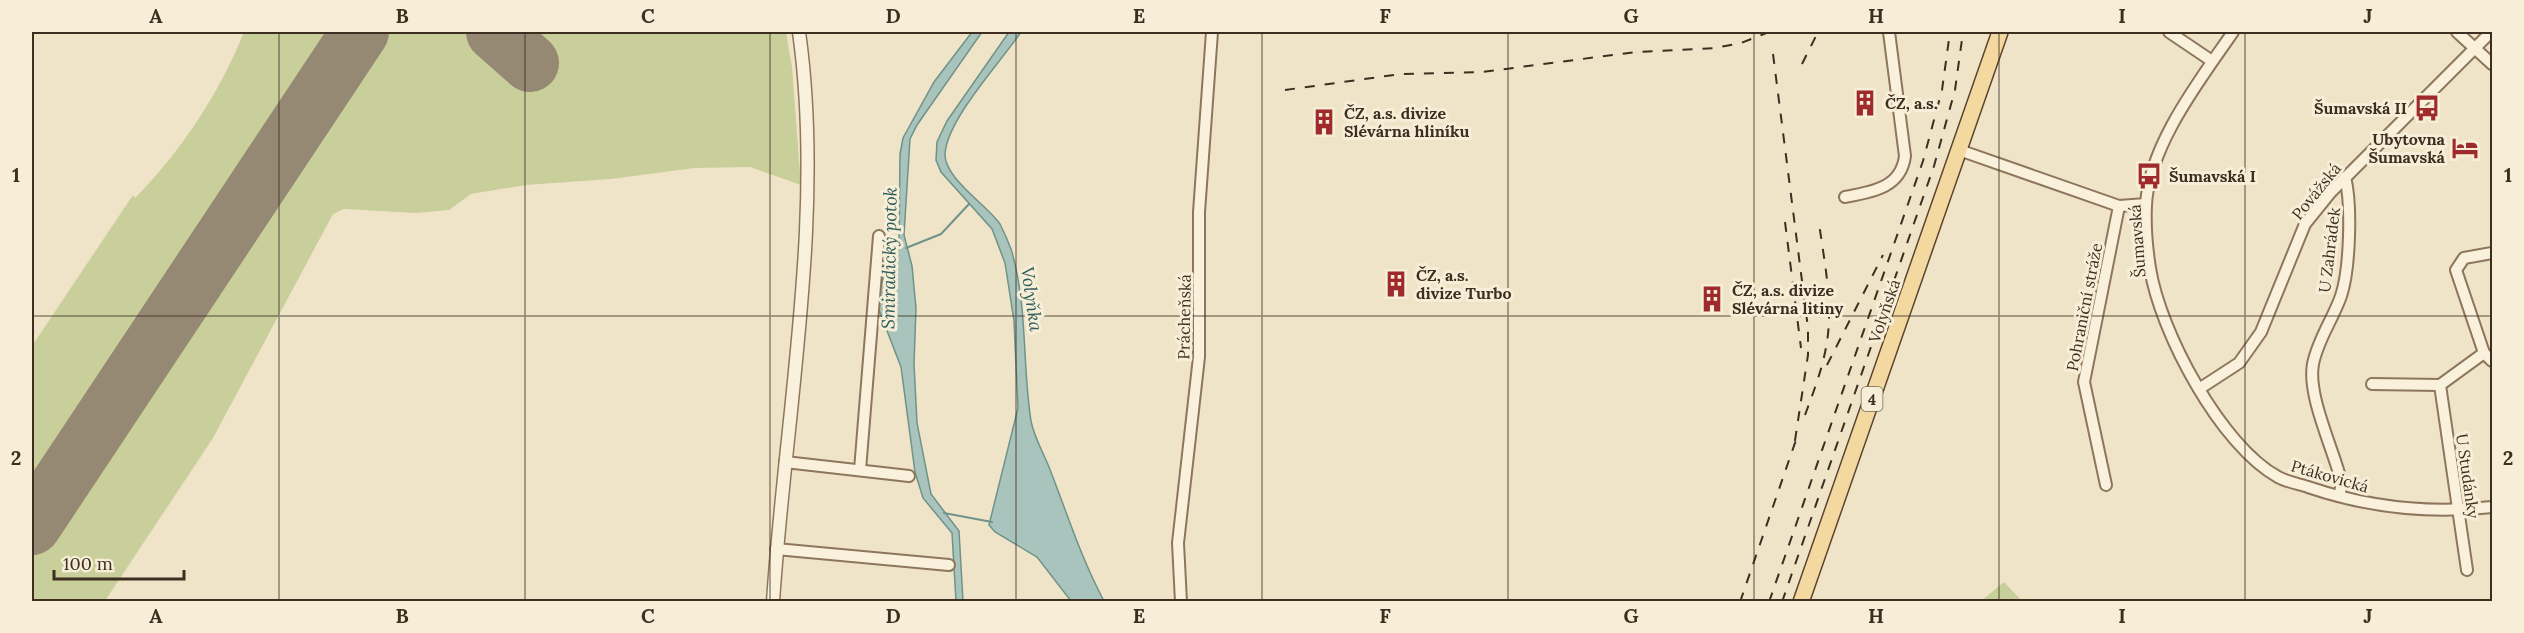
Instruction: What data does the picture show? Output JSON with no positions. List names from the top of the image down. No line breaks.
{"streets":{"main road":["Volyňská","4"],"street":["Povážská","Šumavská","U Zahrádek","Pohraniční stráže","Prácheňská","Ptákovická","U Studánky"]},"crossings":[["Povážská","Šumavská"],["Povážská","U Zahrádek"],["Povážská","Ptákovická"],["Šumavská","Ptákovická"],["U Zahrádek","Ptákovická"],["Ptákovická","U Studánky"]],"water":["Smiradický potok","Volyňka"],"places":{"building":["ČZ, a.s.","ČZ, a.s. divize Slévárna hliníku","ČZ, a.s. divize Turbo","ČZ, a.s. divize Slévárna litiny"],"bus stop":["Šumavská II","Šumavská I"],"hotel":["Ubytovna Šumavská"]},"scale_bar":"100 m","grid":{"columns":["A","B","C","D","E","F","G","H","I","J"],"rows":["1","2"]}}
